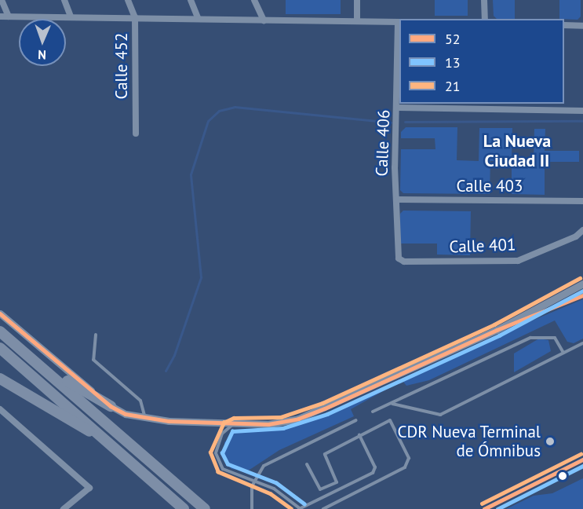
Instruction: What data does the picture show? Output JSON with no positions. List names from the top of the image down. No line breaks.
{"streets":{"street":["Calle 452","Calle 406","Calle 403","Calle 401"]},"crossings":[["Calle 406","Calle 403"],["Calle 406","Calle 401"]],"districts":["La Nueva Ciudad II"],"places":["CDR Nueva Terminal de Ómnibus"],"lines":["transit line 21","transit line 13","transit line 52"],"legend":["52","13","21"],"north":"bottom"}
